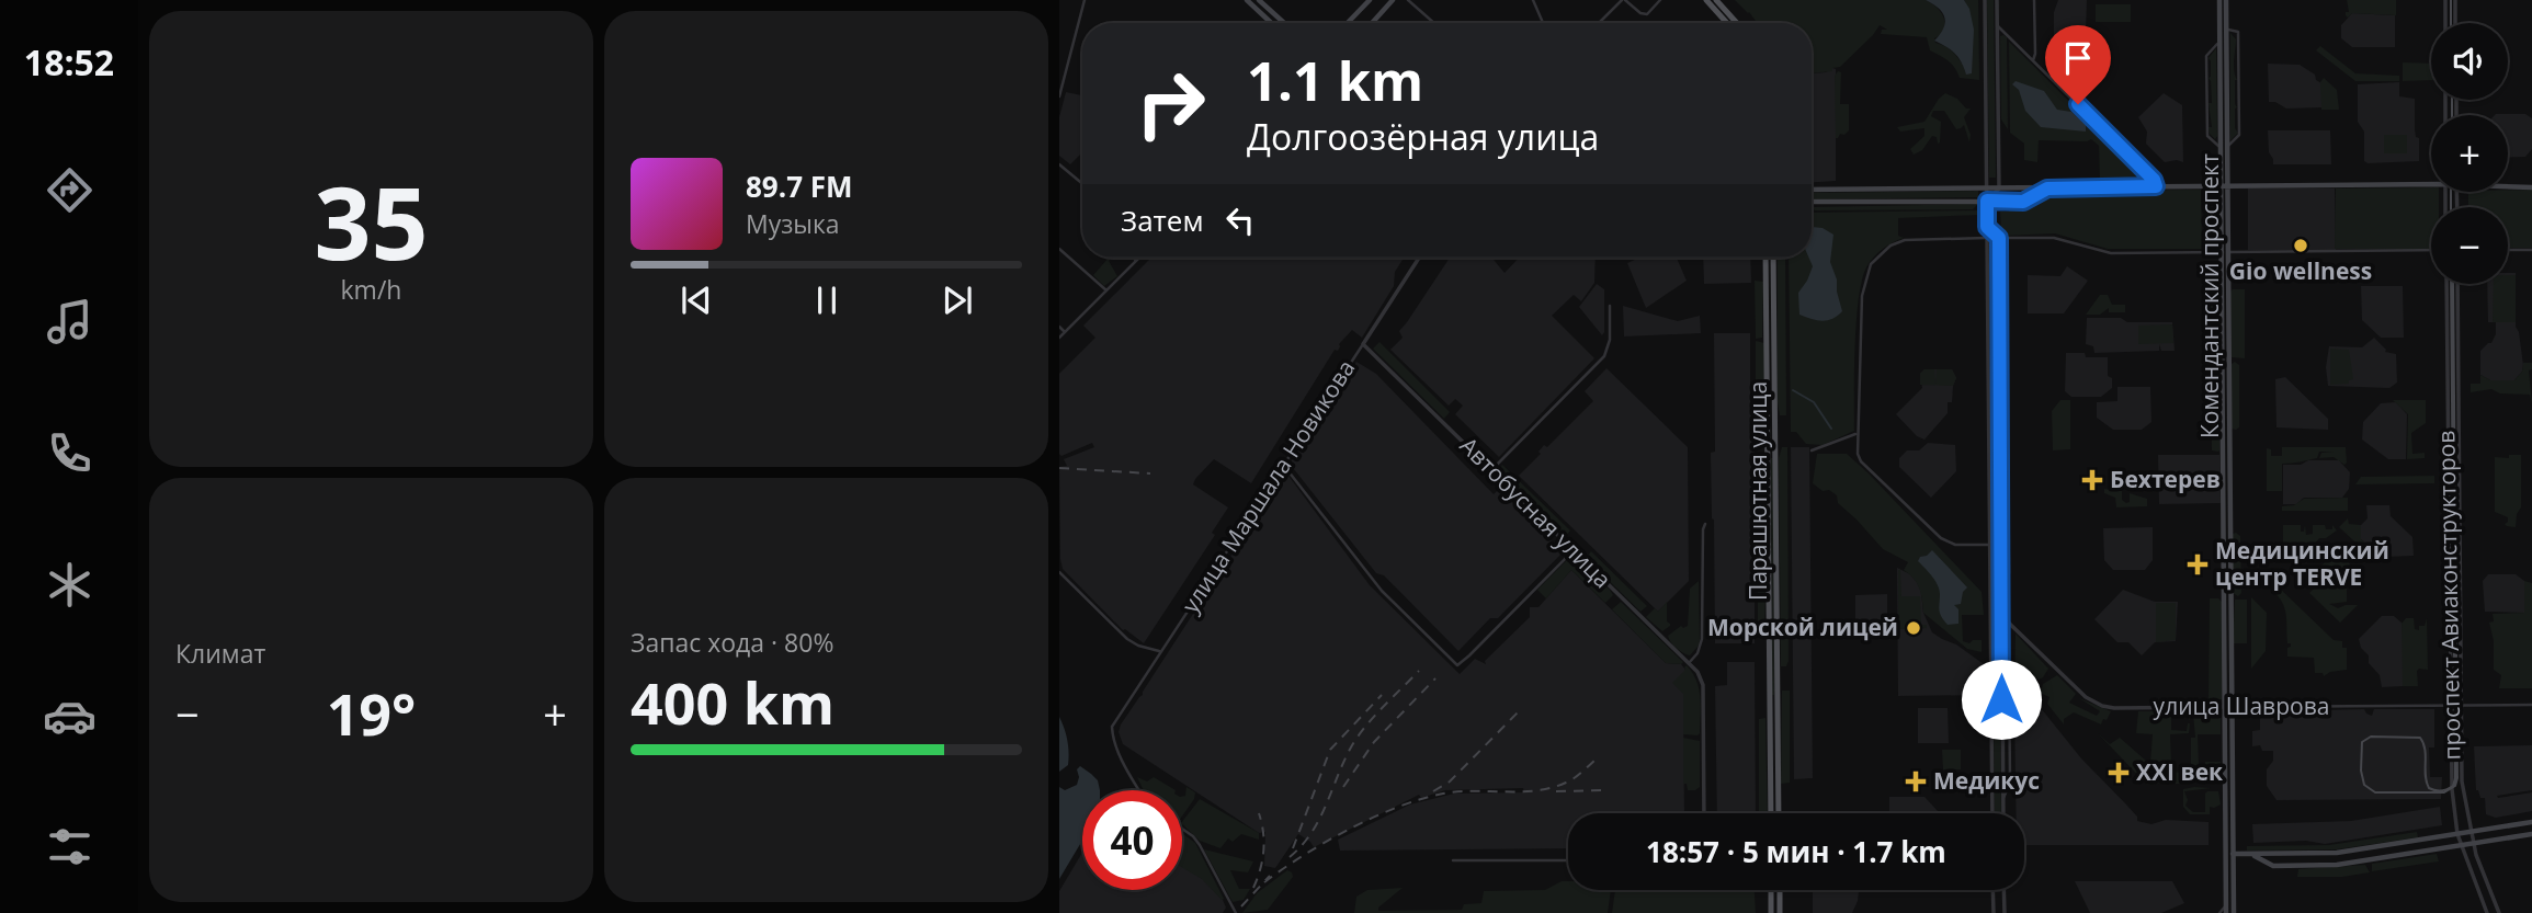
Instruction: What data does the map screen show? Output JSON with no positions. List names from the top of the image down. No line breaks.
{"streets":{"main road":["Комендантский проспект","Парашютная улица"],"street":["улица Маршала Новикова","Автобусная улица","проспект Авиаконструкторов","улица Шаврова"]},"crossings":[["Комендантский проспект","улица Шаврова"],["улица Маршала Новикова","Автобусная улица"],["проспект Авиаконструкторов","улица Шаврова"]],"places":{"other":["Gio wellness","Морской лицей"],"health":["Бехтерев","Медицинский центр TERVE","XXI век","Медикус"]},"page":{"tabs":"18:52","tile":[["35","km/h"],"Климат",["Запас хода · 80%","400 km"]],"map_buttons":["+","−"],"turn":["1.1 km","Долгоозёрная улица"],"song":["89.7 FM","Музыка"],"then":"Затем","heat":["−","19°","+"],"limit":"40","trip":"18:57 · 5 мин · 1.7 km"}}
